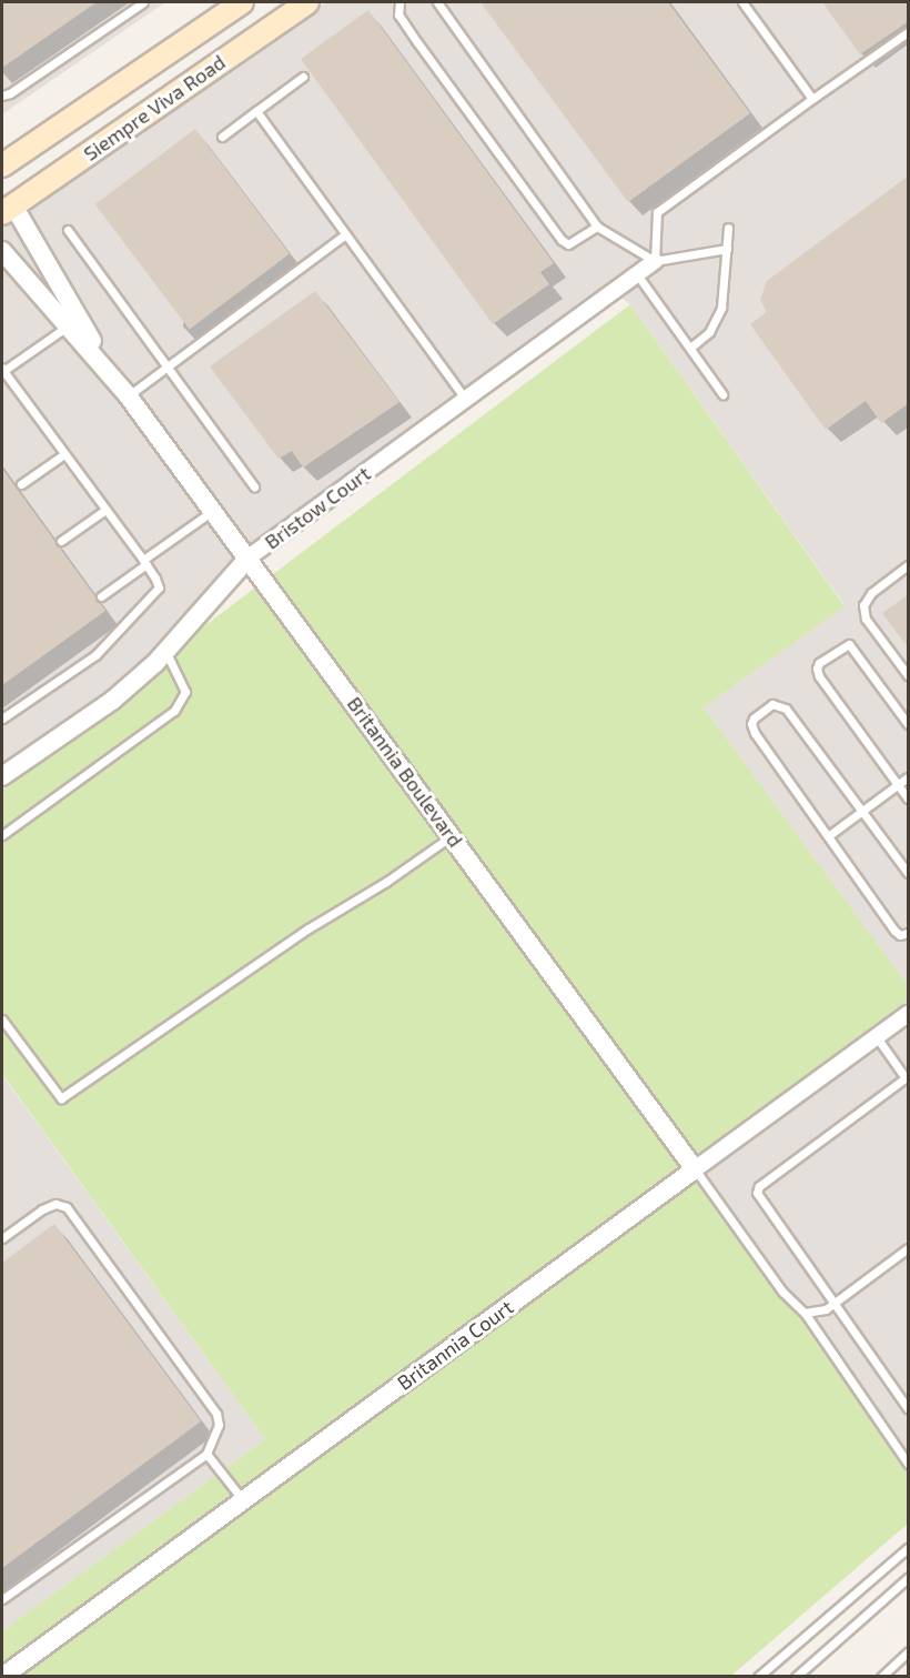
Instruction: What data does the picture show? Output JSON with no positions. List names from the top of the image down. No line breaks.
{"streets":{"main road":["Siempre Viva Road"],"street":["Bristow Court","Britannia Boulevard","Britannia Court"]},"crossings":[["Siempre Viva Road","Britannia Boulevard"],["Bristow Court","Britannia Boulevard"],["Britannia Boulevard","Britannia Court"]]}
